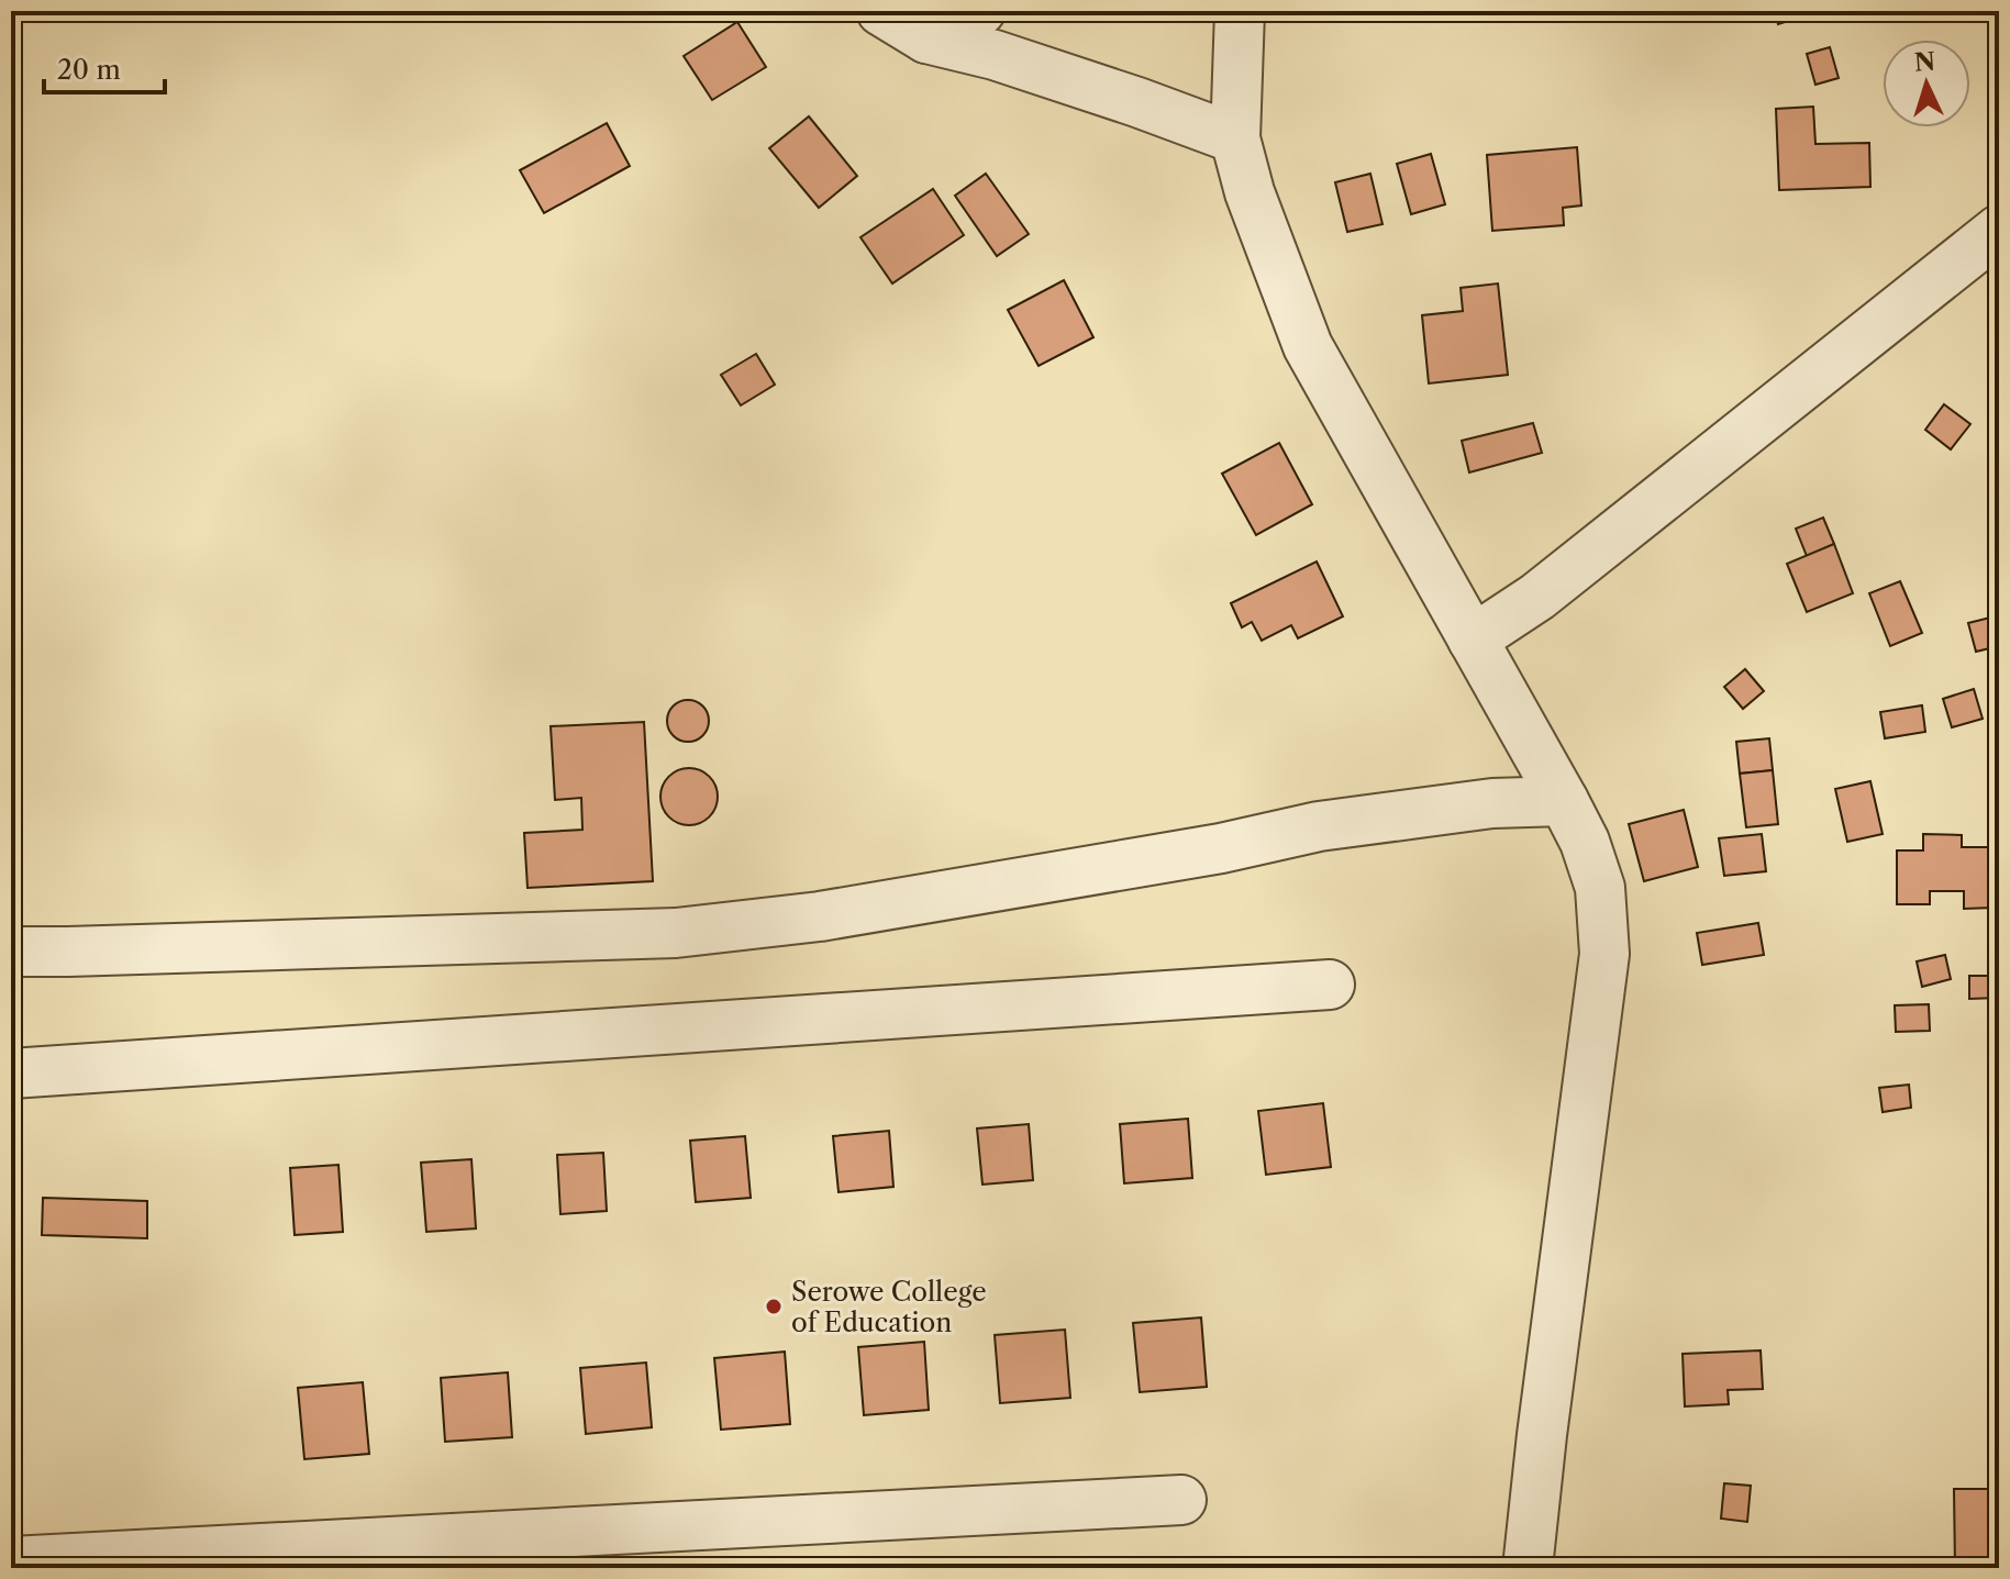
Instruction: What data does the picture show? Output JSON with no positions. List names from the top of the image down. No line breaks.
{"places":["Serowe College of Education"],"scale_bar":"20 m","north":"top"}
